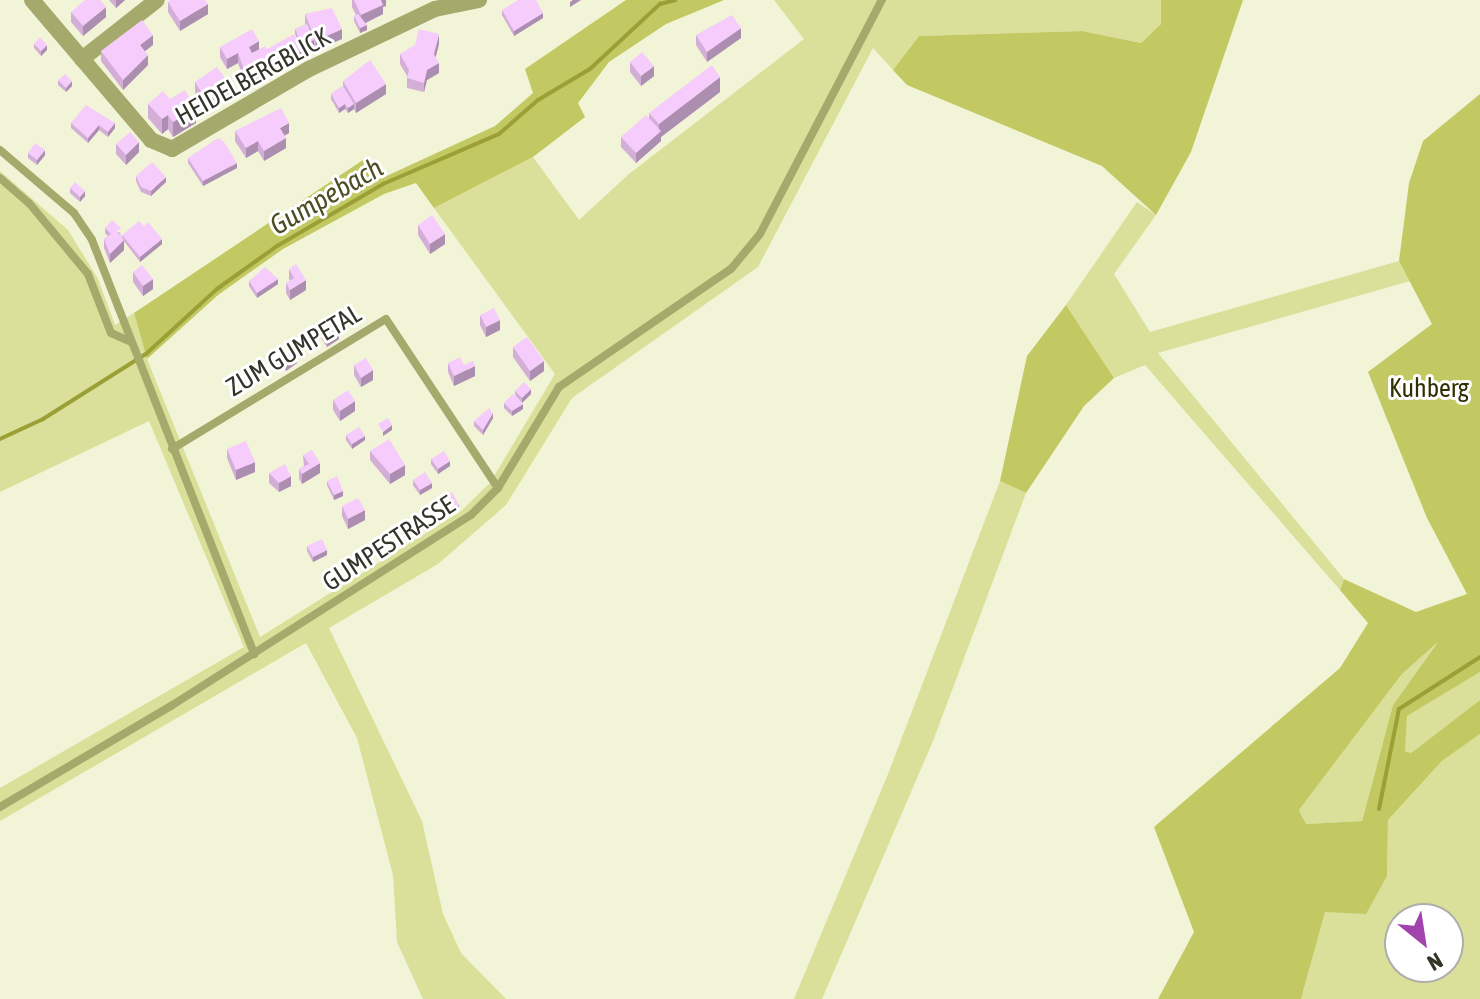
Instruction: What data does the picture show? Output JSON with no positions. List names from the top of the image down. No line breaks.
{"streets":{"street":["HEIDELBERGBLICK"],"lane":["ZUM GUMPETAL","GUMPESTRASSE"]},"crossings":[["ZUM GUMPETAL","GUMPESTRASSE"]],"water":["Gumpebach"],"parks":["Kuhberg"],"north":"bottom right"}
